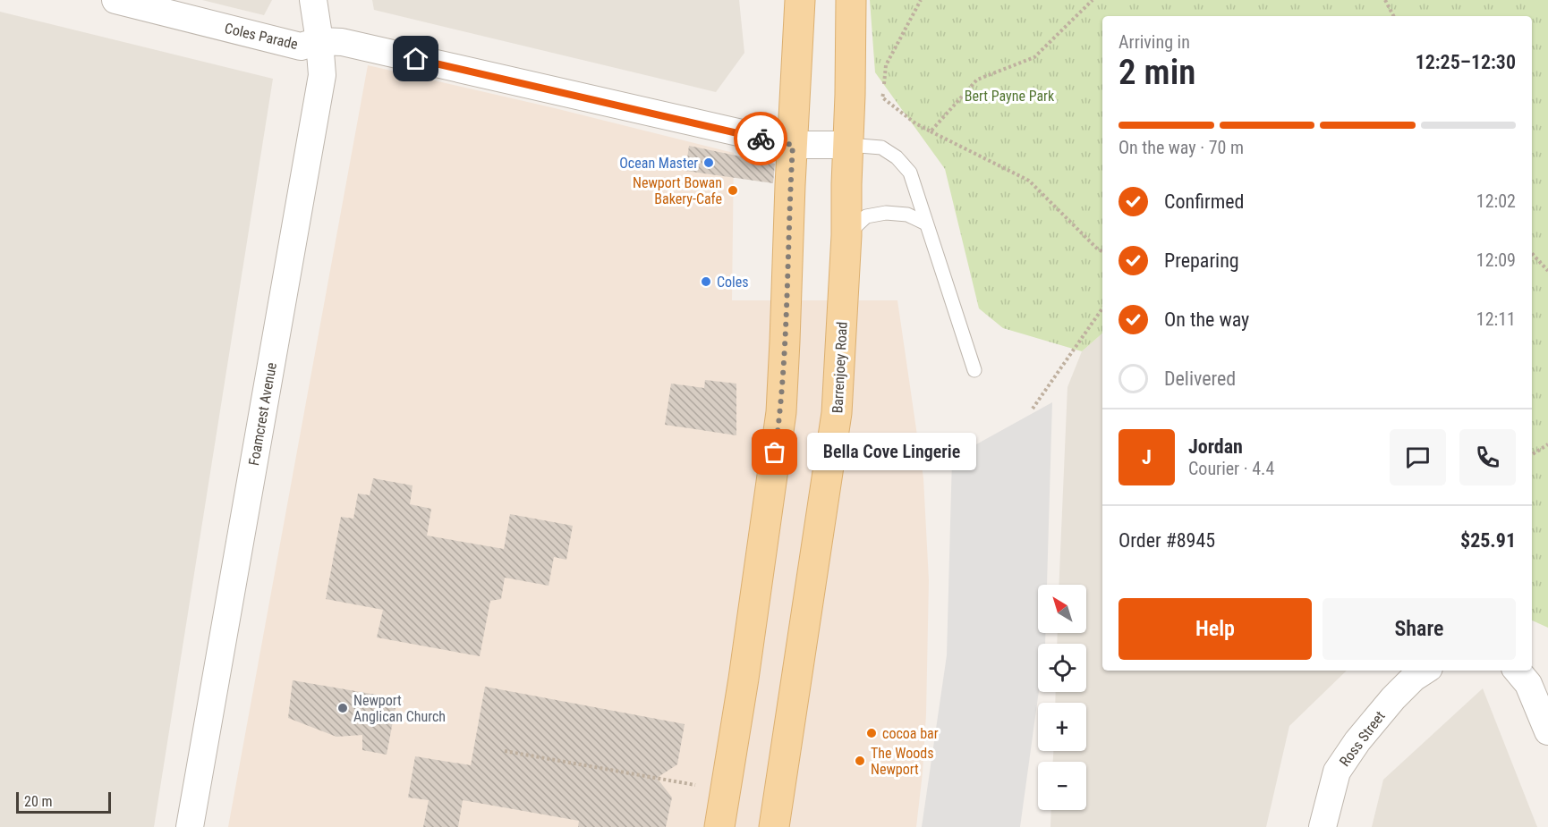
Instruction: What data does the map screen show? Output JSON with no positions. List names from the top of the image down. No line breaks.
{"streets":{"main road":["Barrenjoey Road"],"street":["Coles Parade","Foamcrest Avenue","Ross Street"]},"crossings":[["Coles Parade","Barrenjoey Road"],["Coles Parade","Foamcrest Avenue"]],"parks":["Bert Payne Park"],"places":["Ocean Master","Newport Bowan Bakery-Cafe","Coles","Bella Cove Lingerie","Newport Anglican Church","cocoa bar","The Woods Newport"],"scale_bar":"20 m","north":"top left","page":{"heading":["2 min","Arriving in","12:25–12:30"],"panel":["Jordan","Courier · 4.4","Order #8945","$25.91"],"bar":"On the way · 70 m","list":[["Confirmed","12:02"],["Preparing","12:09"],["On the way","12:11"],"Delivered"],"round":"J","bubble":"Bella Cove Lingerie","map_buttons":["+","−"],"buttons":["Help","Share"],"scale":"20 m"}}
